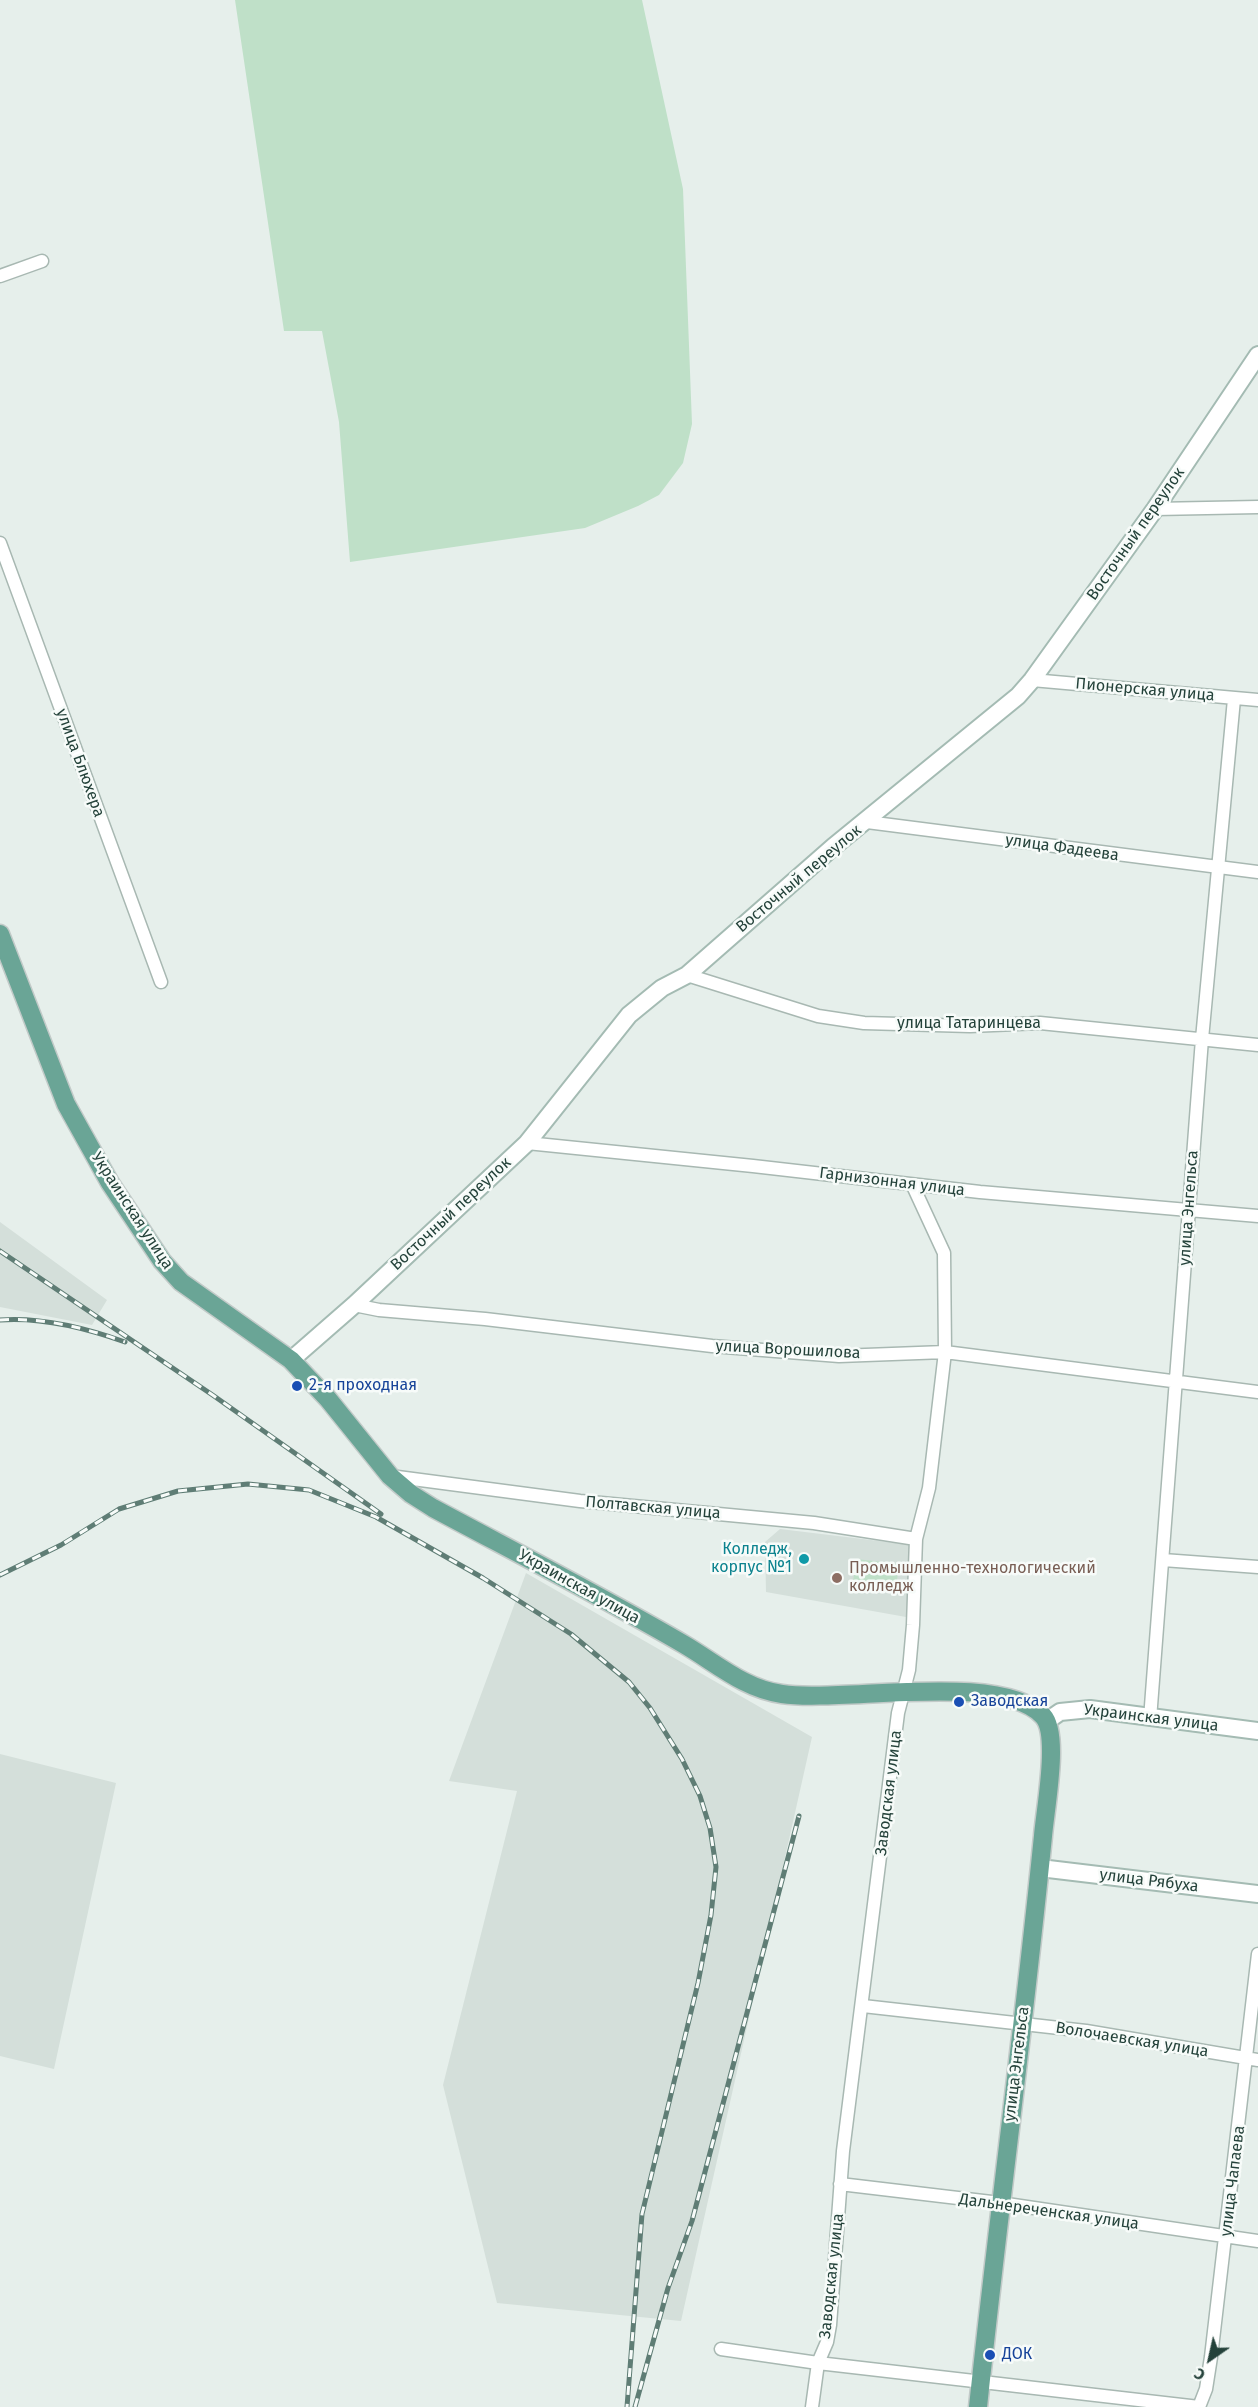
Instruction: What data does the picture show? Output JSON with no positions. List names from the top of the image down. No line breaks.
{"streets":{"main road":["улица Энгельса","Украинская улица"],"street":["Восточный переулок","Пионерская улица","улица Блюхера","улица Фадеева","улица Татаринцева","Гарнизонная улица","улица Ворошилова","Полтавская улица","Заводская улица","улица Рябуха","Волочаевская улица","улица Чапаева","Дальнереченская улица"]},"crossings":[["Восточный переулок","Пионерская улица"],["Восточный переулок","улица Фадеева"],["Восточный переулок","улица Татаринцева"],["Восточный переулок","Гарнизонная улица"],["Восточный переулок","Украинская улица"],["Восточный переулок","улица Ворошилова"],["Пионерская улица","улица Энгельса"],["улица Фадеева","улица Энгельса"],["улица Татаринцева","улица Энгельса"],["Гарнизонная улица","улица Энгельса"],["Гарнизонная улица","Заводская улица"],["улица Энгельса","Украинская улица"],["улица Энгельса","улица Ворошилова"],["улица Энгельса","улица Рябуха"],["улица Энгельса","Волочаевская улица"],["улица Энгельса","Дальнереченская улица"],["Украинская улица","Полтавская улица"],["Украинская улица","Заводская улица"],["улица Ворошилова","Заводская улица"],["Полтавская улица","Заводская улица"],["Заводская улица","Волочаевская улица"],["Заводская улица","Дальнереченская улица"],["Волочаевская улица","улица Чапаева"],["улица Чапаева","Дальнереченская улица"]],"places":["2-я проходная","Колледж, корпус №1","Промышленно-технологический колледж","Заводская","ДОК"],"north":"bottom left"}
